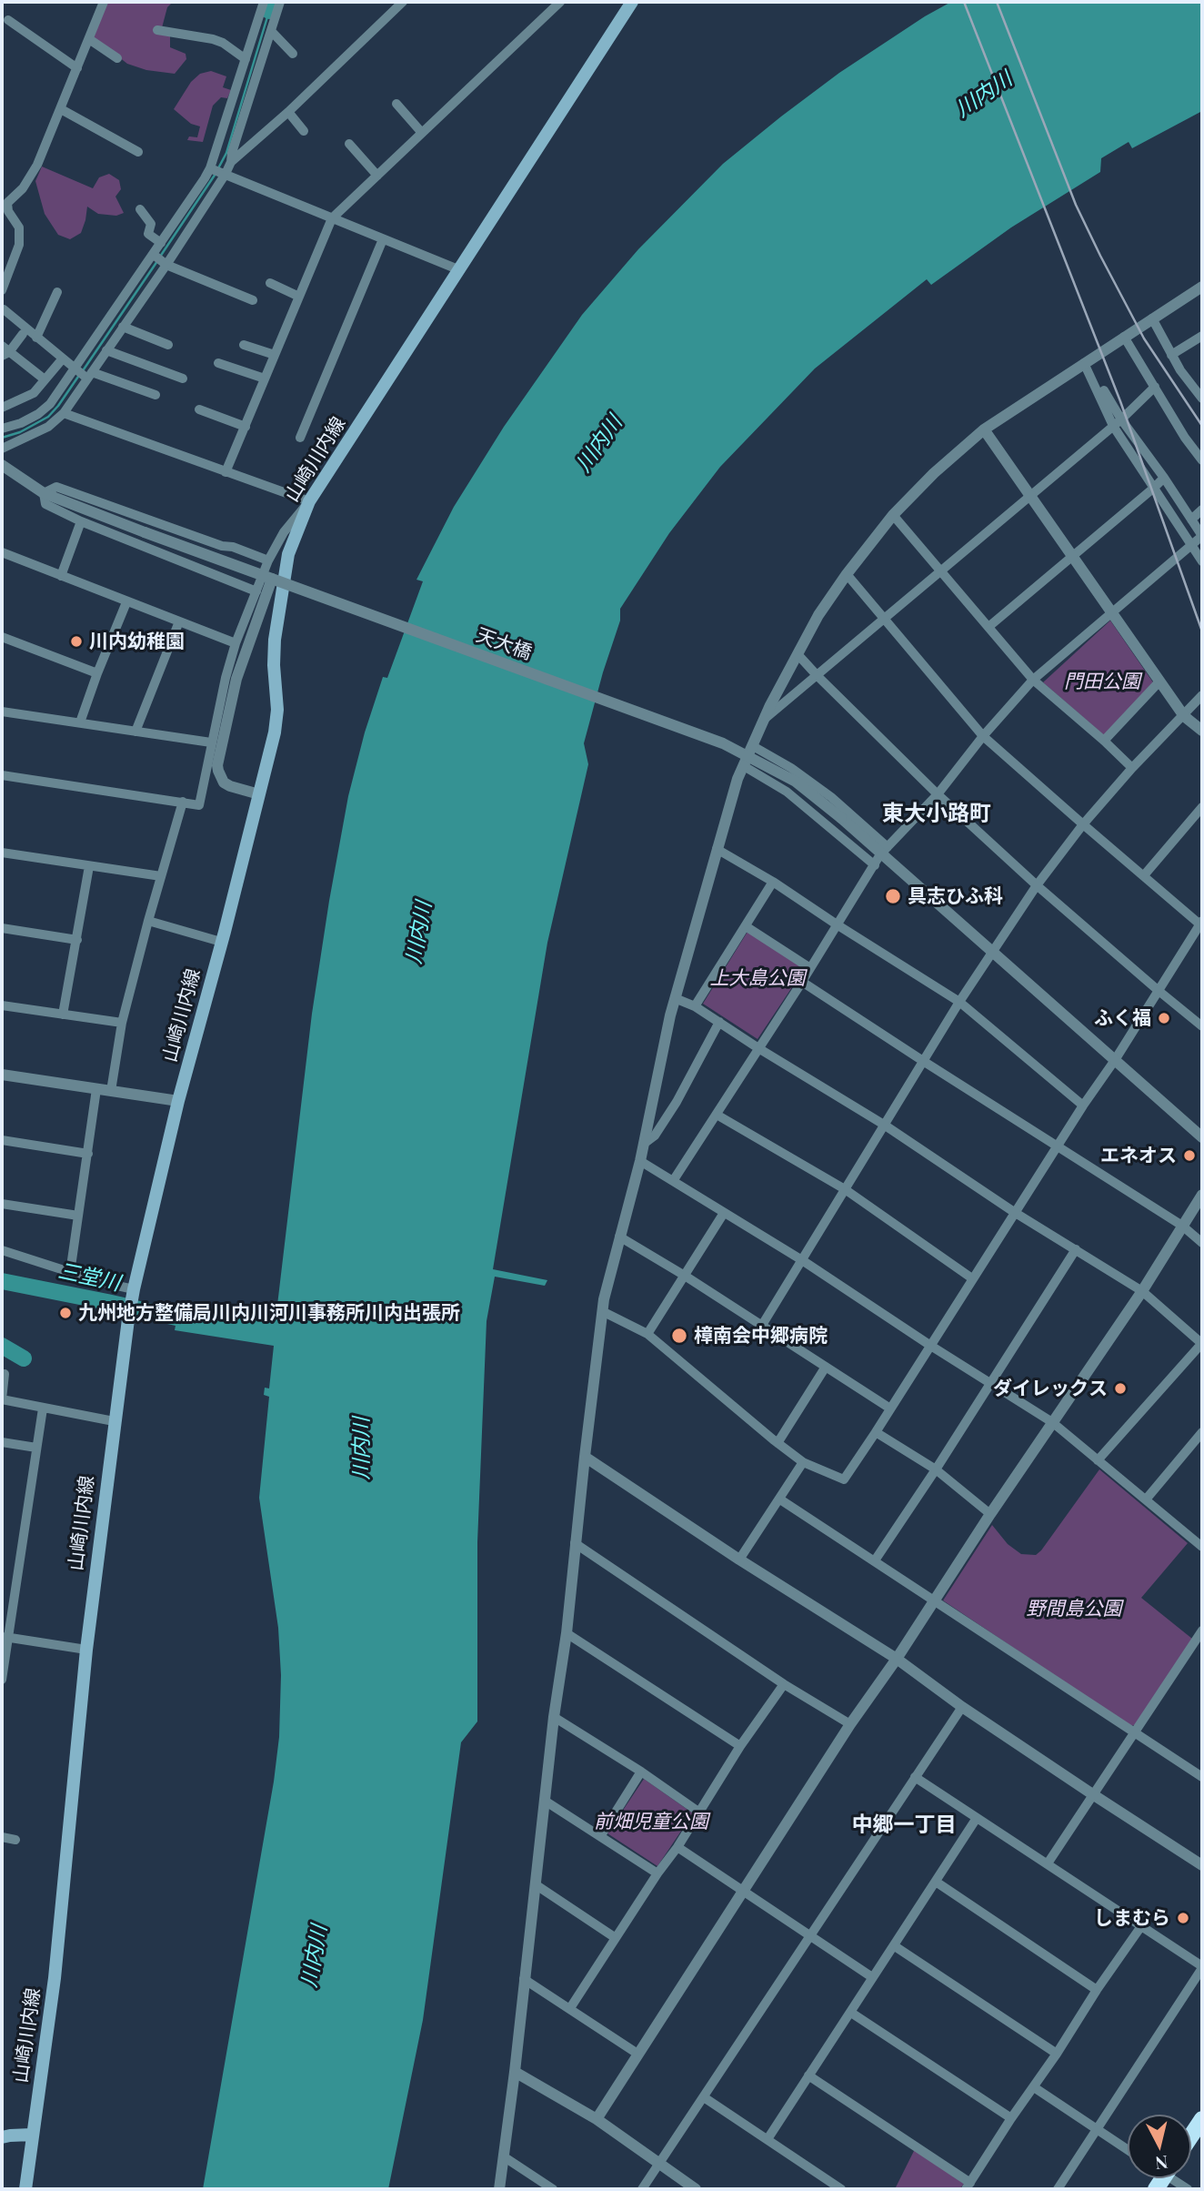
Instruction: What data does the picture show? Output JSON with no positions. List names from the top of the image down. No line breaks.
{"streets":{"main road":["山崎川内線"],"street":["天大橋"]},"districts":["東大小路町","中郷一丁目"],"water":["川内川","三堂川"],"parks":["門田公園","上大島公園","野間島公園","前畑児童公園"],"places":["川内幼稚園","具志ひふ科","ふく福","エネオス","九州地方整備局川内川河川事務所川内出張所","樟南会中郷病院","ダイレックス","しまむら"],"north":"bottom"}
